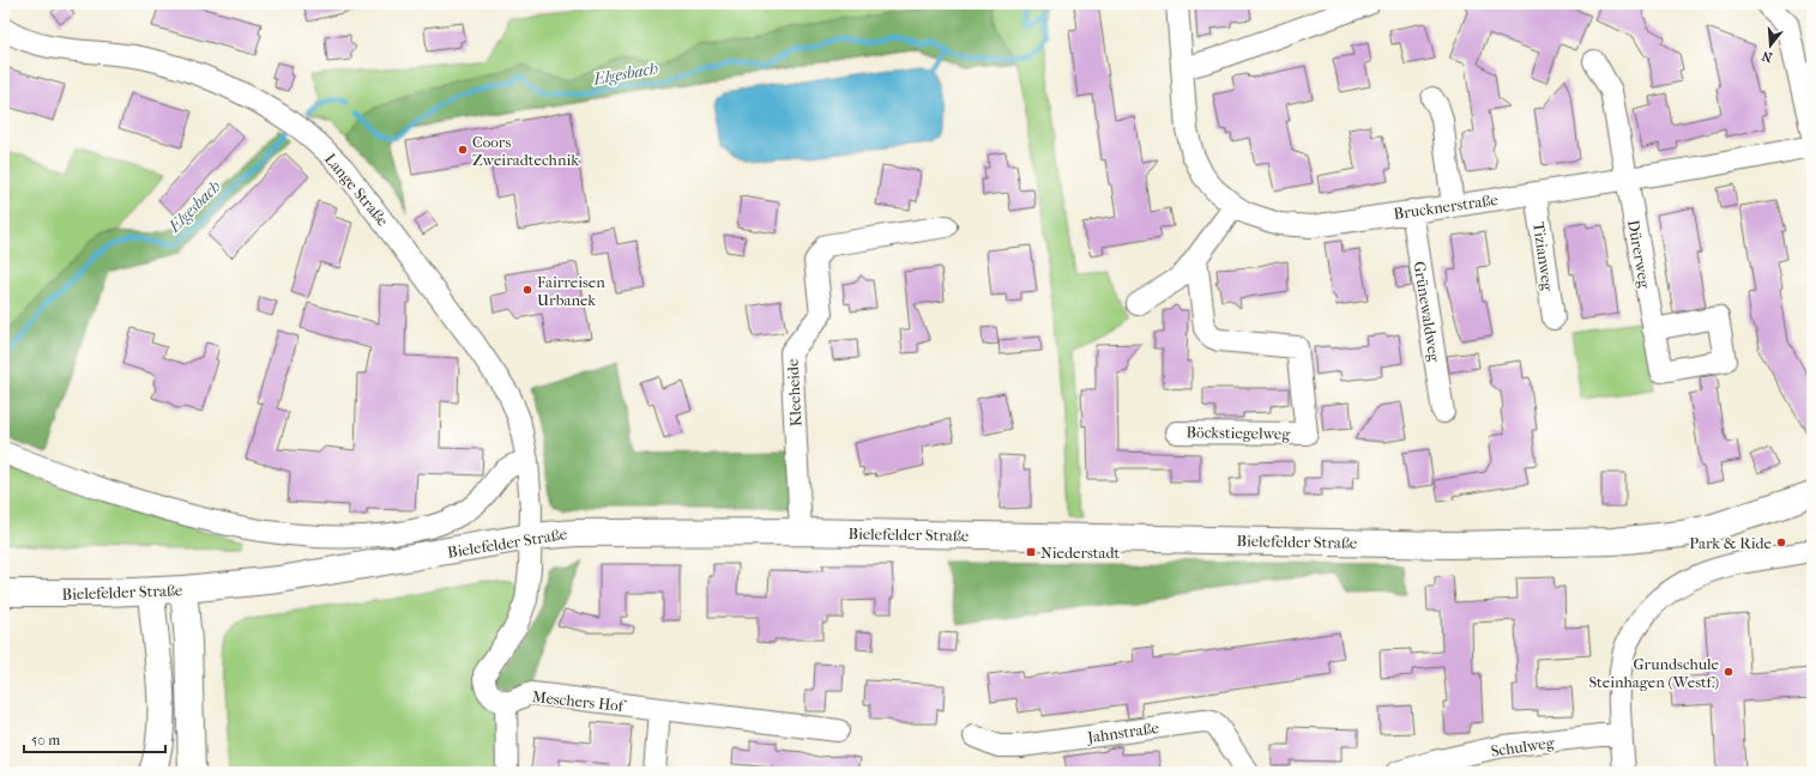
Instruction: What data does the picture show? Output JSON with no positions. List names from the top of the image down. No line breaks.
{"streets":{"main road":["Bielefelder Straße"],"street":["Lange Straße","Brucknerstraße","Dürerweg","Tizianweg","Grünewaldweg","Kleeheide","Böckstiegelweg","Meschers Hof","Jahnstraße","Schulweg"]},"crossings":[["Lange Straße","Bielefelder Straße"],["Brucknerstraße","Dürerweg"],["Brucknerstraße","Tizianweg"],["Brucknerstraße","Grünewaldweg"],["Kleeheide","Bielefelder Straße"]],"water":["Elgesbach"],"places":{"other":["Coors Zweiradtechnik","Fairreisen Urbanek","Park & Ride","Grundschule Steinhagen (Westf.)"],"transit":["Niederstadt"]},"scale_bar":"50 m","north":"bottom"}
